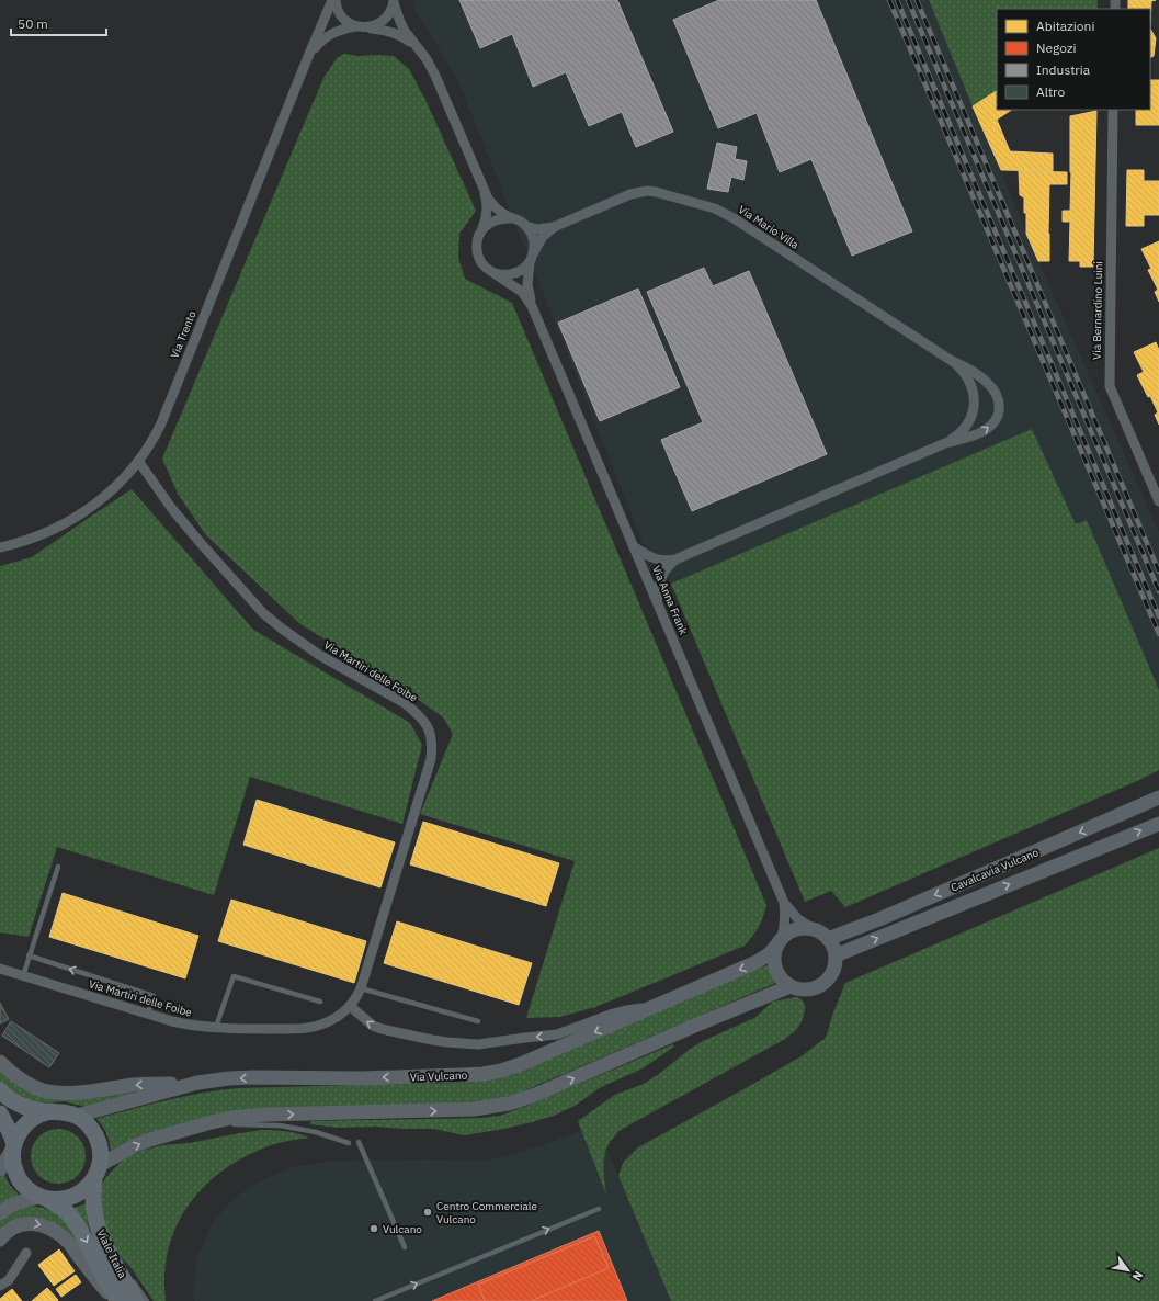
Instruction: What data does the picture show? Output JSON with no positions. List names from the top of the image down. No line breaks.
{"streets":{"main road":["Cavalcavia Vulcano","Via Vulcano","Viale Italia"],"street":["Via Mario Villa","Via Bernardino Luini","Via Trento","Via Anna Frank","Via Martiri delle Foibe"]},"crossings":[["Via Mario Villa","Via Anna Frank"],["Via Trento","Via Martiri delle Foibe"],["Via Anna Frank","Cavalcavia Vulcano"],["Via Anna Frank","Via Vulcano"],["Cavalcavia Vulcano","Via Vulcano"],["Via Vulcano","Viale Italia"]],"places":["Centro Commerciale Vulcano","Vulcano"],"legend":["Abitazioni","Negozi","Industria","Altro"],"scale_bar":"50 m","north":"bottom right"}
